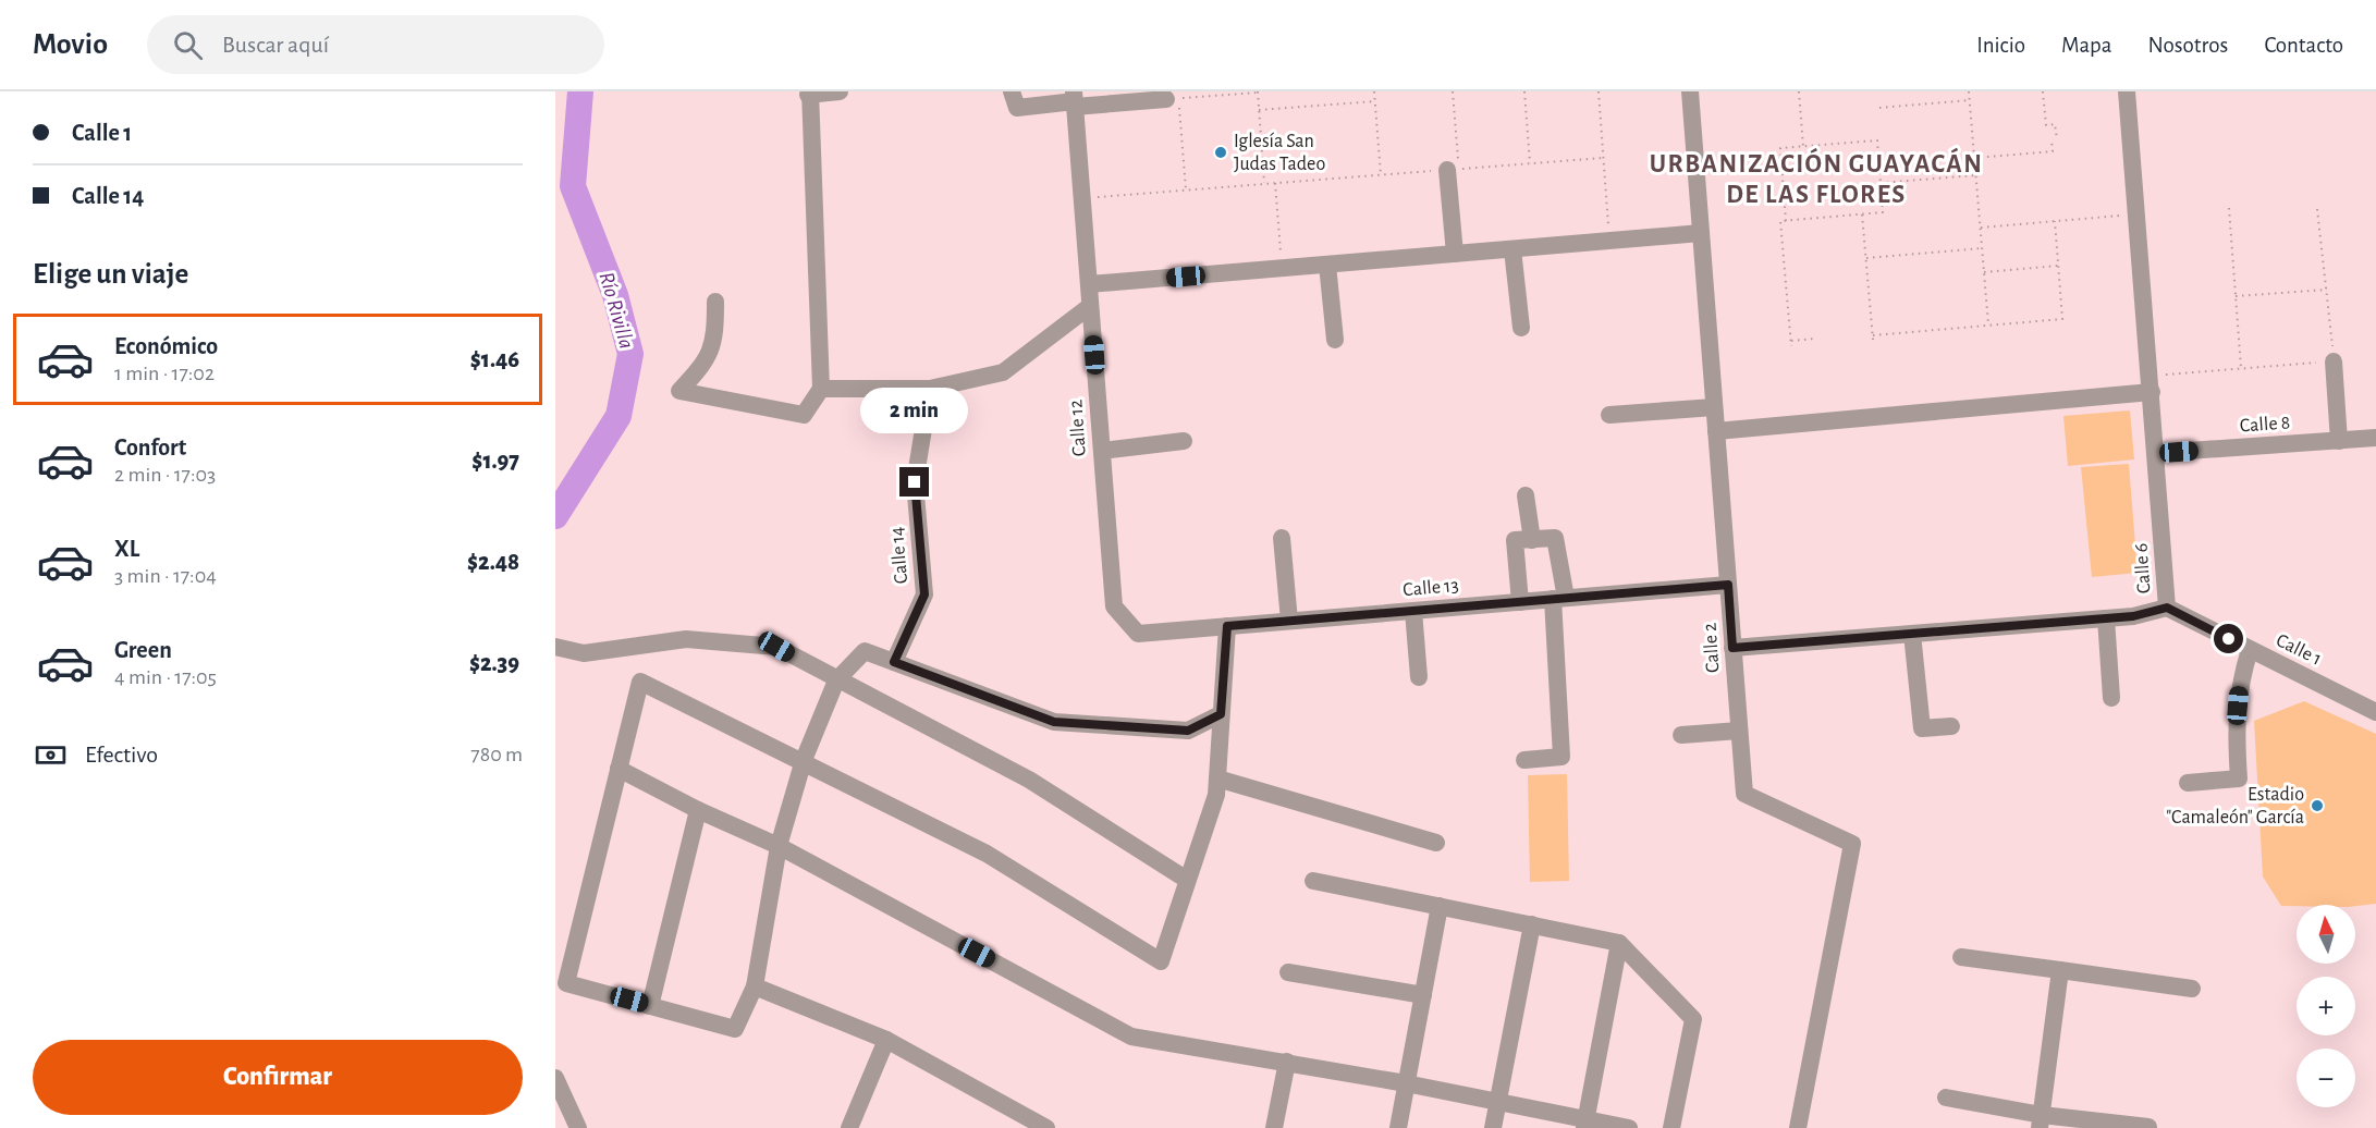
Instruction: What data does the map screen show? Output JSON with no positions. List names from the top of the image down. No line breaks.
{"streets":{"street":["Calle 8","Calle 12","Calle 14","Calle 6","Calle 13","Calle 2","Calle 1"]},"crossings":[["Calle 8","Calle 6"],["Calle 12","Calle 13"],["Calle 6","Calle 2"],["Calle 6","Calle 1"],["Calle 13","Calle 2"]],"districts":["URBANIZACIÓN GUAYACÁN DE LAS FLORES"],"water":["Río Rivilla"],"places":["Iglesía San Judas Tadeo","Estadio \"Camaleón\" García"],"north":"top","page":{"header":"Movio","search":"Buscar aquí","nav":["Inicio","Mapa","Nosotros","Contacto"],"banner":["Calle 1","Calle 14"],"heading":"Elige un viaje","list":[{"name":"Económico","note":"1 min · 17:02","value":"$1.46"},{"name":"Confort","note":"2 min · 17:03","value":"$1.97"},{"name":"XL","note":"3 min · 17:04","value":"$2.48"},{"name":"Green","note":"4 min · 17:05","value":"$2.39"}],"bubble":"2 min","pay":["Efectivo","780 m"],"map_buttons":["+","−"],"buttons":"Confirmar"}}
